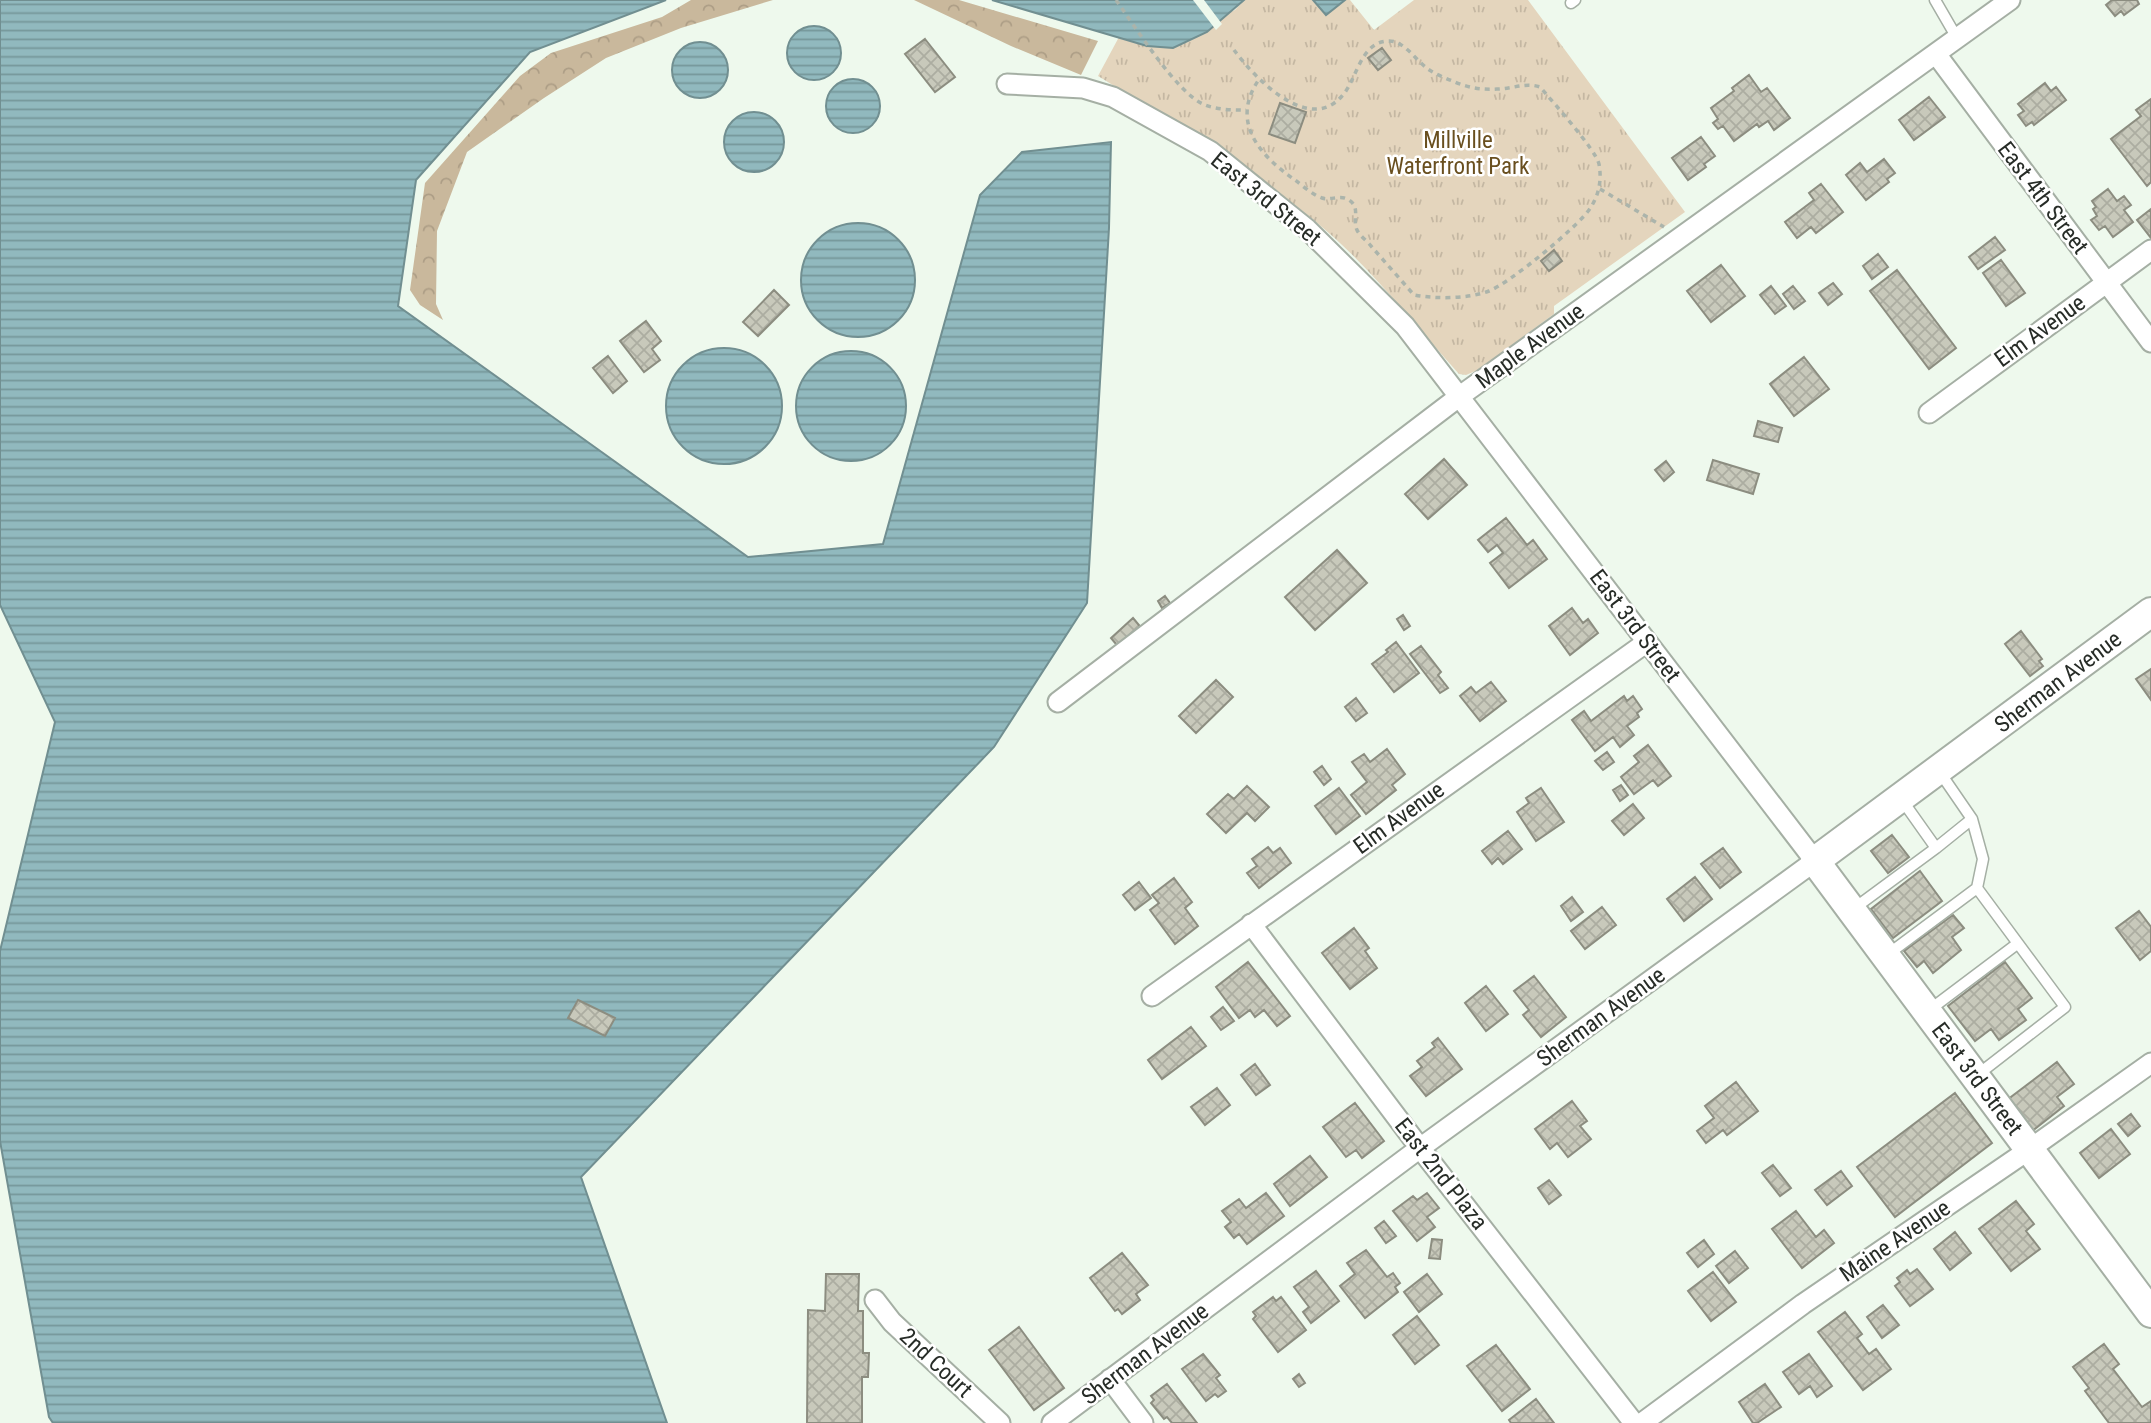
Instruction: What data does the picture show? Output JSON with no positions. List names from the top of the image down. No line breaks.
{"streets":{"street":["East 4th Street","East 3rd Street","Elm Avenue","Maple Avenue","Sherman Avenue","East 2nd Plaza","Maine Avenue","2nd Court"]},"crossings":[["East 4th Street","Elm Avenue"],["East 4th Street","Maple Avenue"],["East 3rd Street","Elm Avenue"],["East 3rd Street","Maple Avenue"],["East 3rd Street","Sherman Avenue"],["East 3rd Street","Maine Avenue"],["Elm Avenue","East 2nd Plaza"],["Sherman Avenue","East 2nd Plaza"]],"parks":["Millville Waterfront Park"]}
